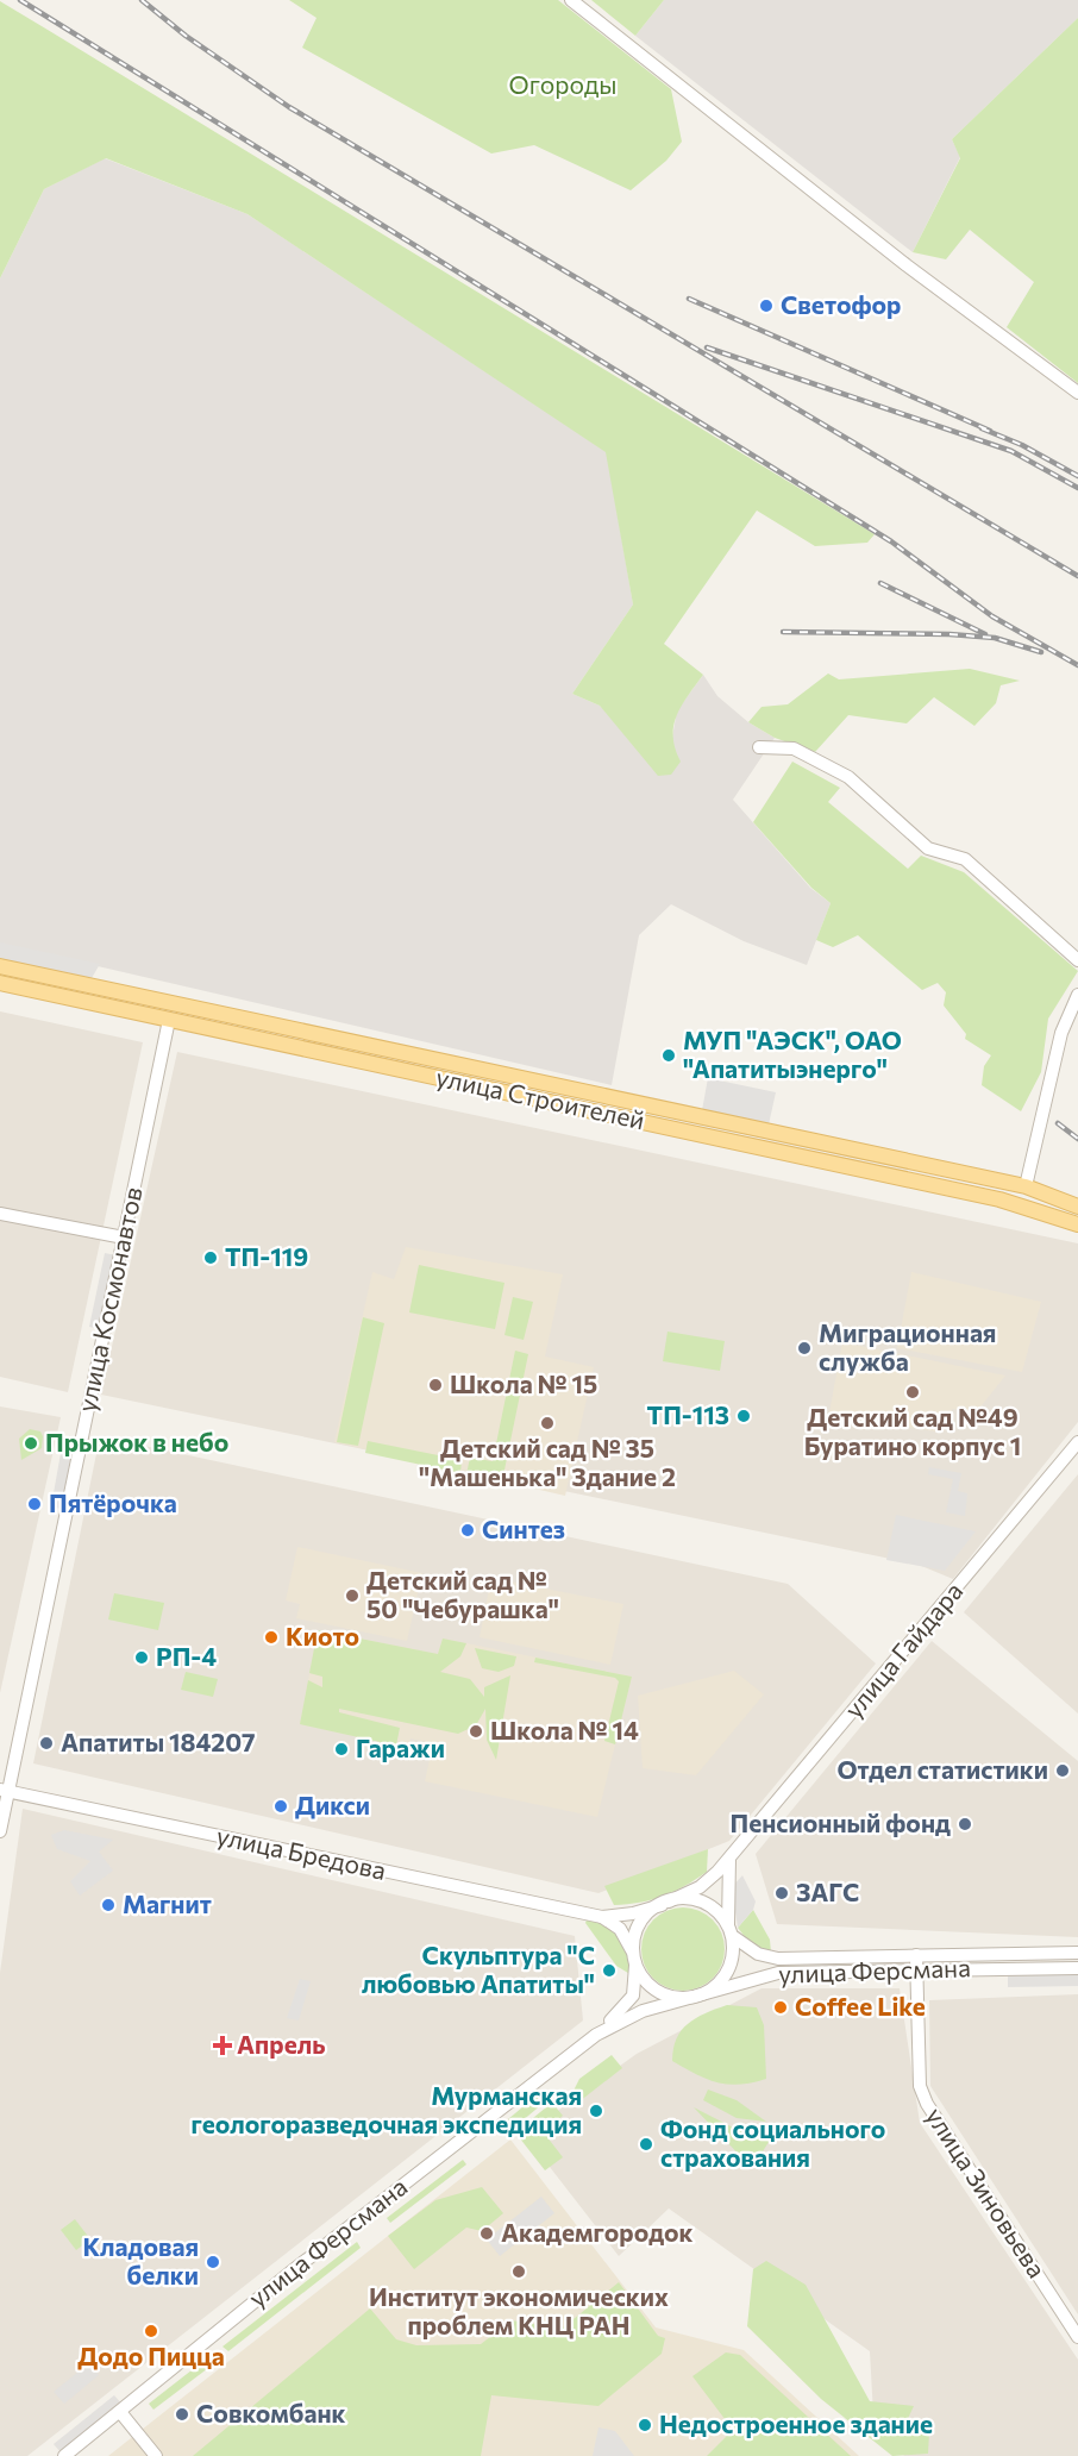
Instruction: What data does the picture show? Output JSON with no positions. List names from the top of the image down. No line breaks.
{"streets":{"main road":["улица Строителей"],"street":["улица Космонавтов","улица Гайдара","улица Бредова","улица Ферсмана","улица Зиновьева"]},"crossings":[["улица Строителей","улица Космонавтов"],["улица Космонавтов","улица Бредова"],["улица Гайдара","улица Ферсмана"],["улица Ферсмана","улица Зиновьева"]],"parks":["Огороды"],"places":{"other":["Светофор","МУП \"АЭСК\", ОАО \"Апатитыэнерго\"","ТП-119","Миграционная служба","Школа № 15","Детский сад №49 Буратино корпус 1","ТП-113","Детский сад № 35 \"Машенька\" Здание 2","Прыжок в небо","Пятёрочка","Синтез","Детский сад № 50 \"Чебурашка\"","Киото","РП-4","Школа № 14","Апатиты 184207","Гаражи","Отдел статистики","Дикси","Пенсионный фонд","ЗАГС","Магнит","Скульптура \"С любовью Апатиты\"","Coffee Like","Мурманская геологоразведочная экспедиция","Фонд социального страхования","Академгородок","Кладовая белки","Институт экономических проблем КНЦ РАН","Додо Пицца","Совкомбанк","Недостроенное здание"],"health":["Апрель"]}}
